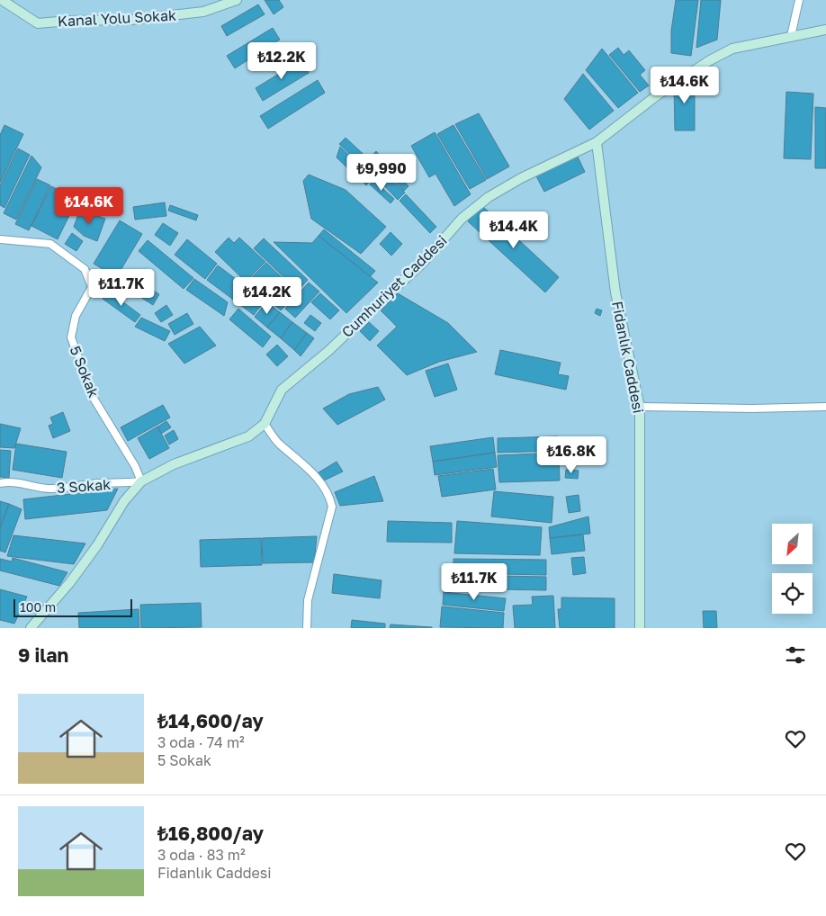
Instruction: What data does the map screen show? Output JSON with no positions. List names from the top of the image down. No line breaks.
{"streets":{"street":["Kanal Yolu Sokak","Cumhuriyet Caddesi","Fidanlık Caddesi","5 Sokak","3 Sokak"]},"crossings":[["Cumhuriyet Caddesi","Fidanlık Caddesi"],["Cumhuriyet Caddesi","5 Sokak"],["Cumhuriyet Caddesi","3 Sokak"],["5 Sokak","3 Sokak"]],"scale_bar":"100 m","north":"bottom left","page":{"price":["₺12.2K","₺14.6K","₺9,990","₺14.6K","₺14.4K","₺11.7K","₺14.2K","₺16.8K","₺11.7K"],"scale":"100 m","heading":"9 ilan","list":[{"name":"₺14,600/ay","note":"3 oda · 74 m² · 5 Sokak"},{"name":"₺16,800/ay","note":"3 oda · 83 m² · Fidanlık Caddesi"}]}}
